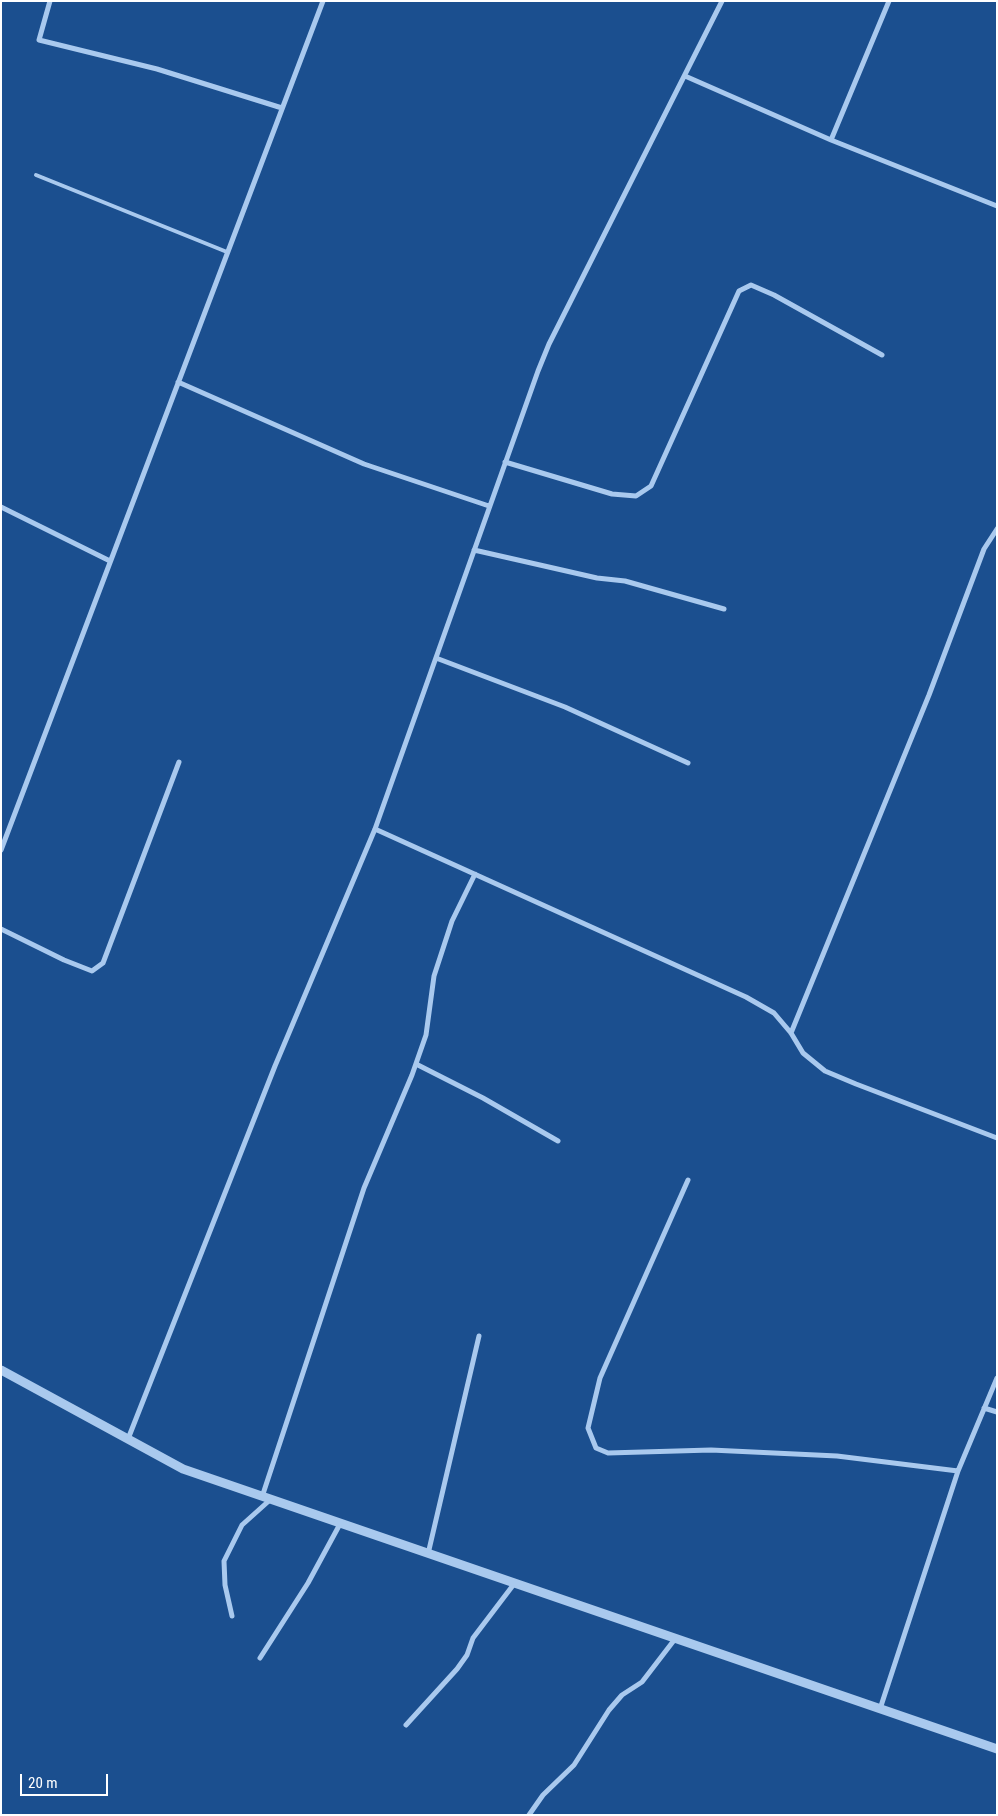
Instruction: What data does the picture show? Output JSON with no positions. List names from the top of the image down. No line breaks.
{"scale_bar":"20 m"}
